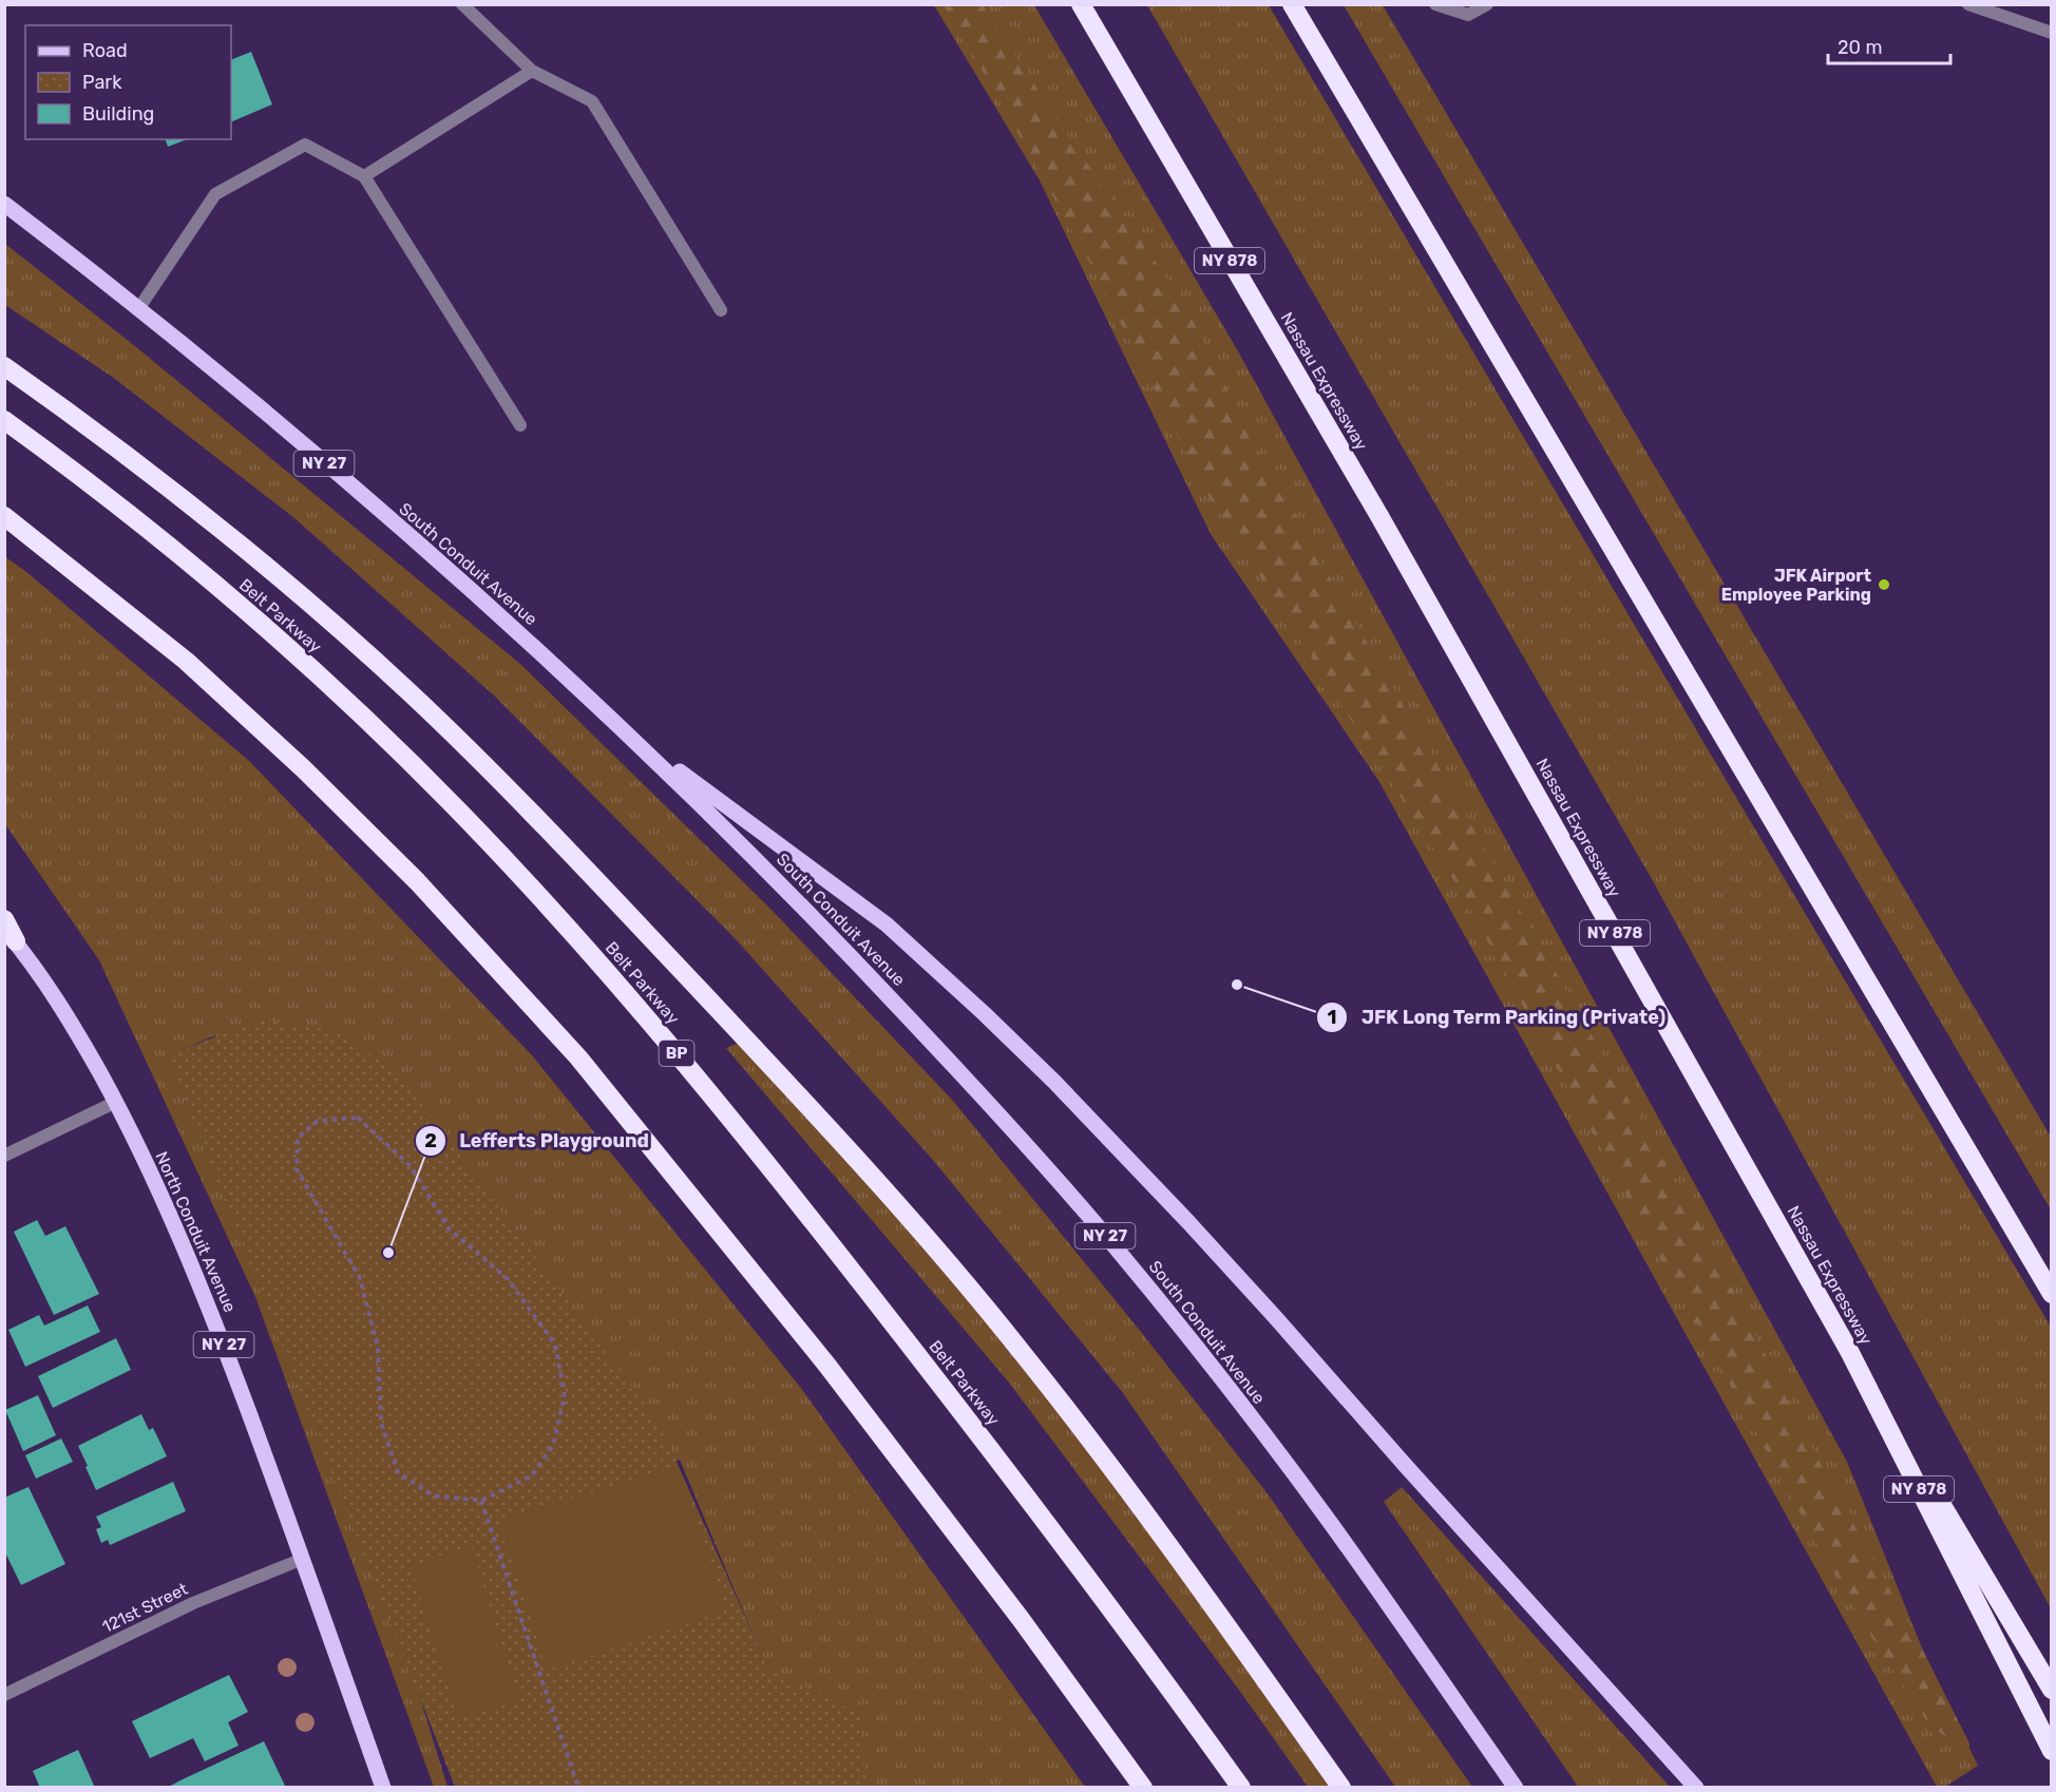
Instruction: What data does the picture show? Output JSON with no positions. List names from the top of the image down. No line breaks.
{"streets":{"highway":["NY 878","Nassau Expressway","Belt Parkway","BP"],"main road":["NY 27","South Conduit Avenue","North Conduit Avenue"],"street":["121st Street"]},"crossings":[["North Conduit Avenue","121st Street"]],"places":["JFK Airport Employee Parking","JFK Long Term Parking (Private)","Lefferts Playground"],"legend":["Road","Park","Building"],"scale_bar":"20 m"}
